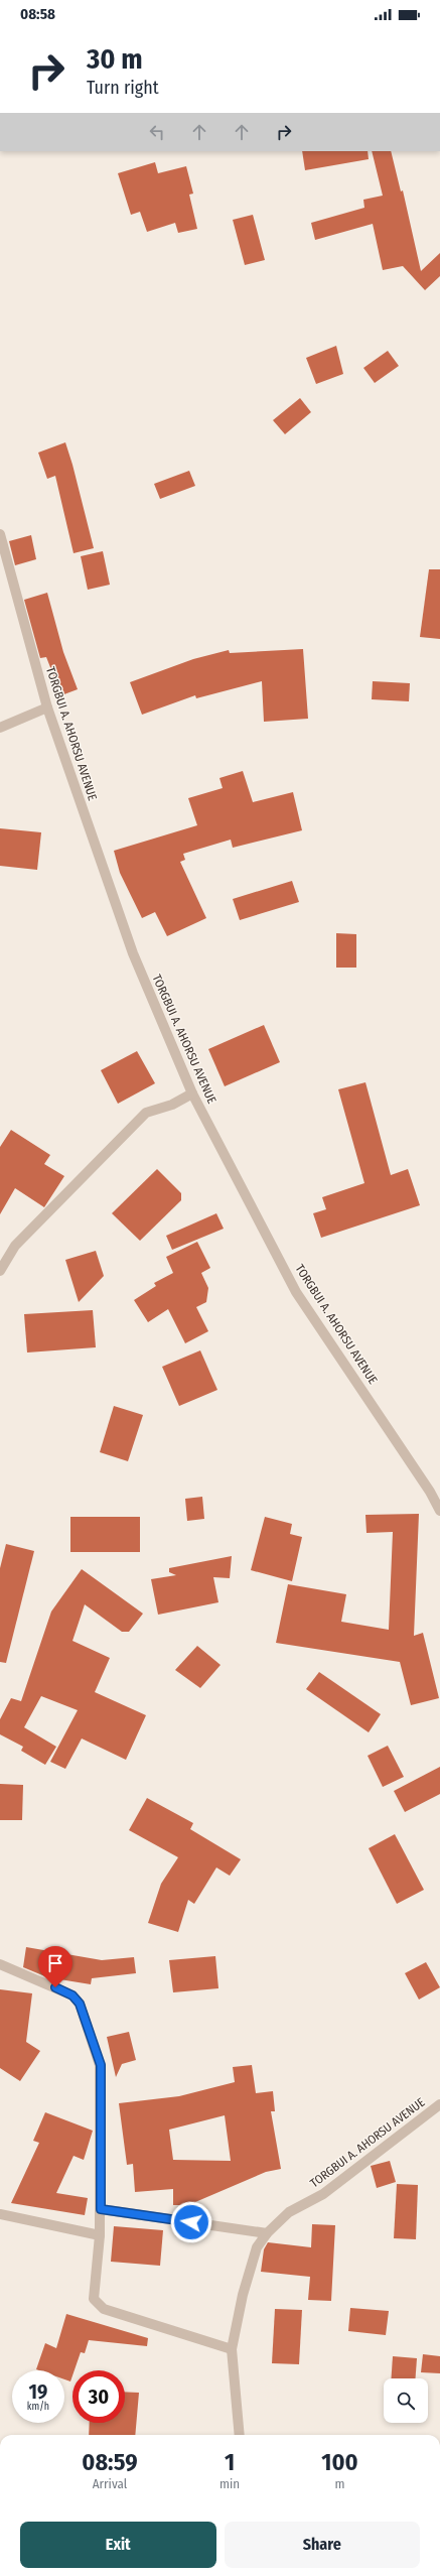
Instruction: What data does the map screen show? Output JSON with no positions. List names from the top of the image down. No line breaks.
{"streets":{"street":["TORGBUI A. AHORSU AVENUE"]},"page":{"status":"08:58","turn":["30 m","Turn right"],"speed":"19 km/h","limit":"30","eta":["08:59","Arrival","1","min","100","m"],"buttons":["Exit","Share"]}}
